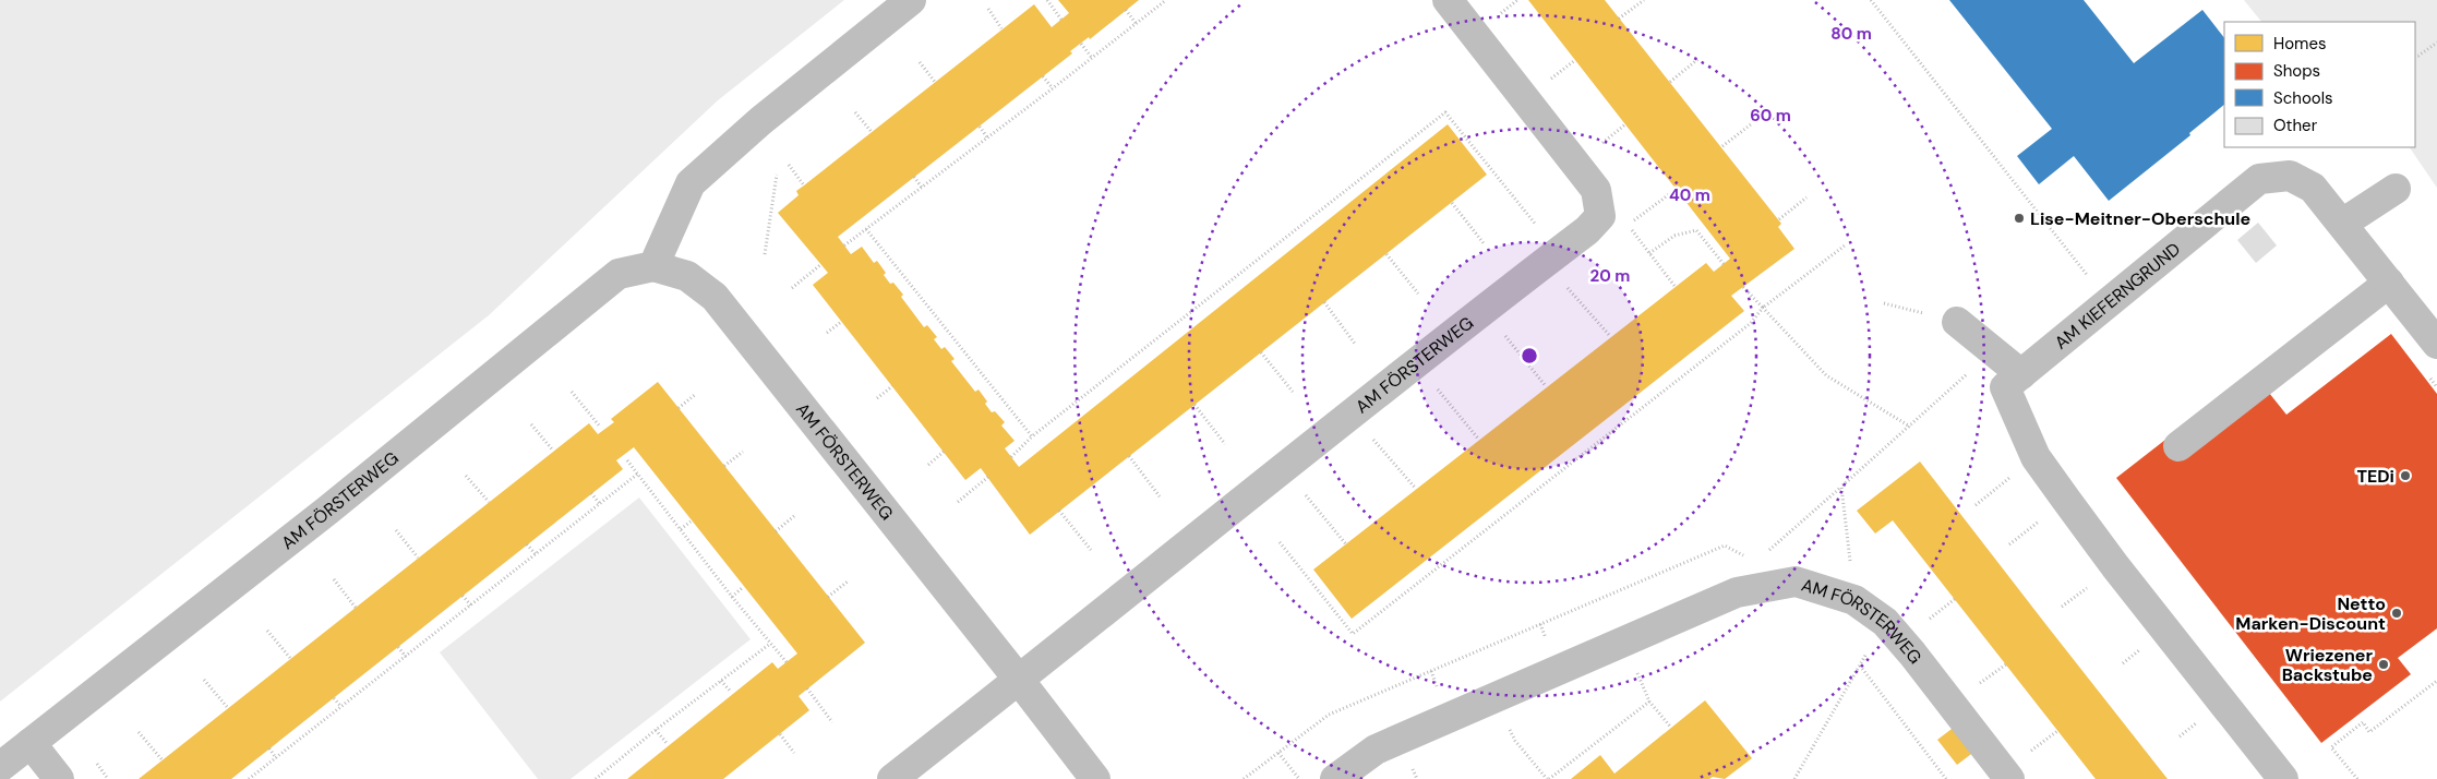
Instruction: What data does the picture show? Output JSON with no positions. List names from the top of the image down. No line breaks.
{"streets":{"street":["AM KIEFERNGRUND","AM FÖRSTERWEG"]},"places":["Lise-Meitner-Oberschule","TEDi","Netto Marken-Discount","Wriezener Backstube"],"legend":["Homes","Shops","Schools","Other"],"rings":["80 m","60 m","40 m","20 m"]}
